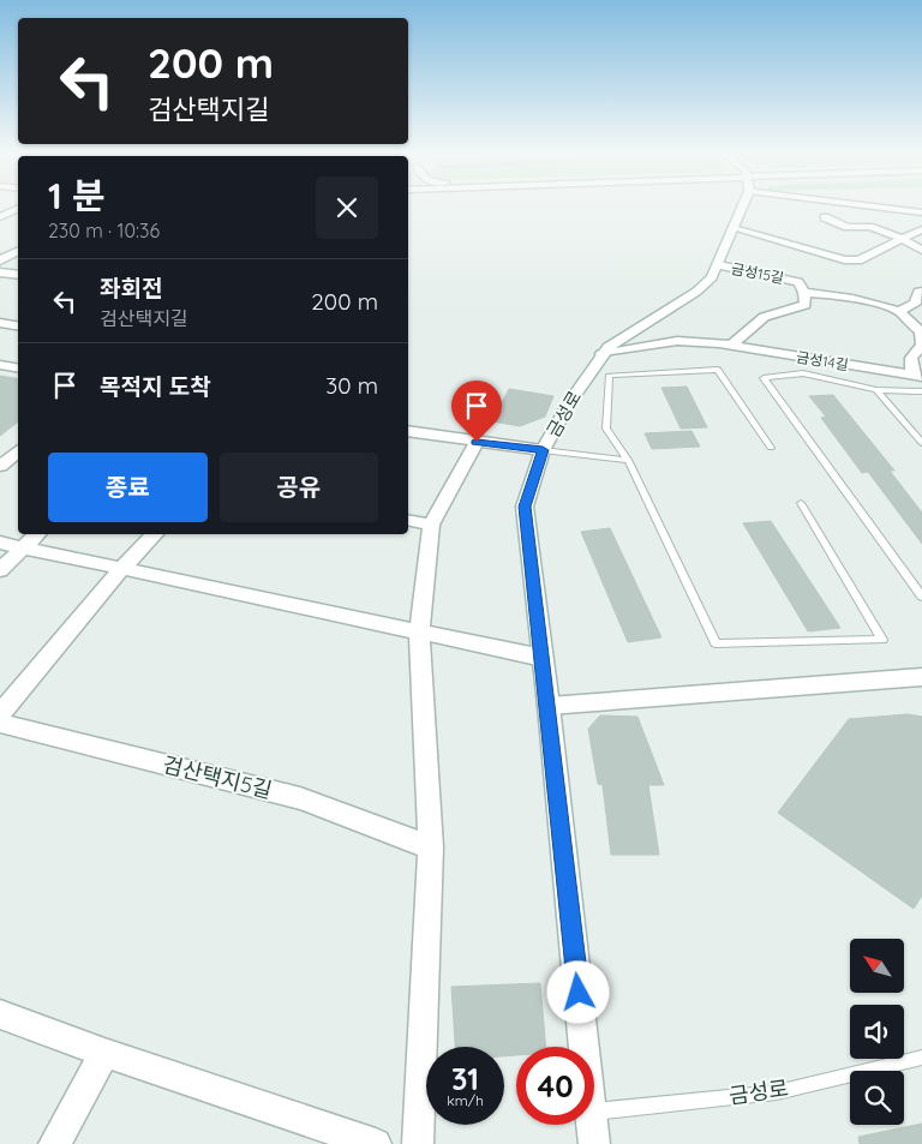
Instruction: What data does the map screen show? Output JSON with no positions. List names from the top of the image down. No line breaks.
{"streets":{"street":["금성15길","금성14길","금성로","검산택지5길"]},"crossings":[["금성15길","금성14길"],["금성15길","금성로"],["금성14길","금성로"]],"north":"top left","page":{"turn":["200 m","검산택지길"],"heading":["1 분","230 m · 10:36"],"list":[{"name":"좌회전","note":"검산택지길","value":"200 m"},{"name":"목적지 도착","value":"30 m"}],"buttons":["종료","공유"],"speed":"31 km/h","limit":"40"}}
